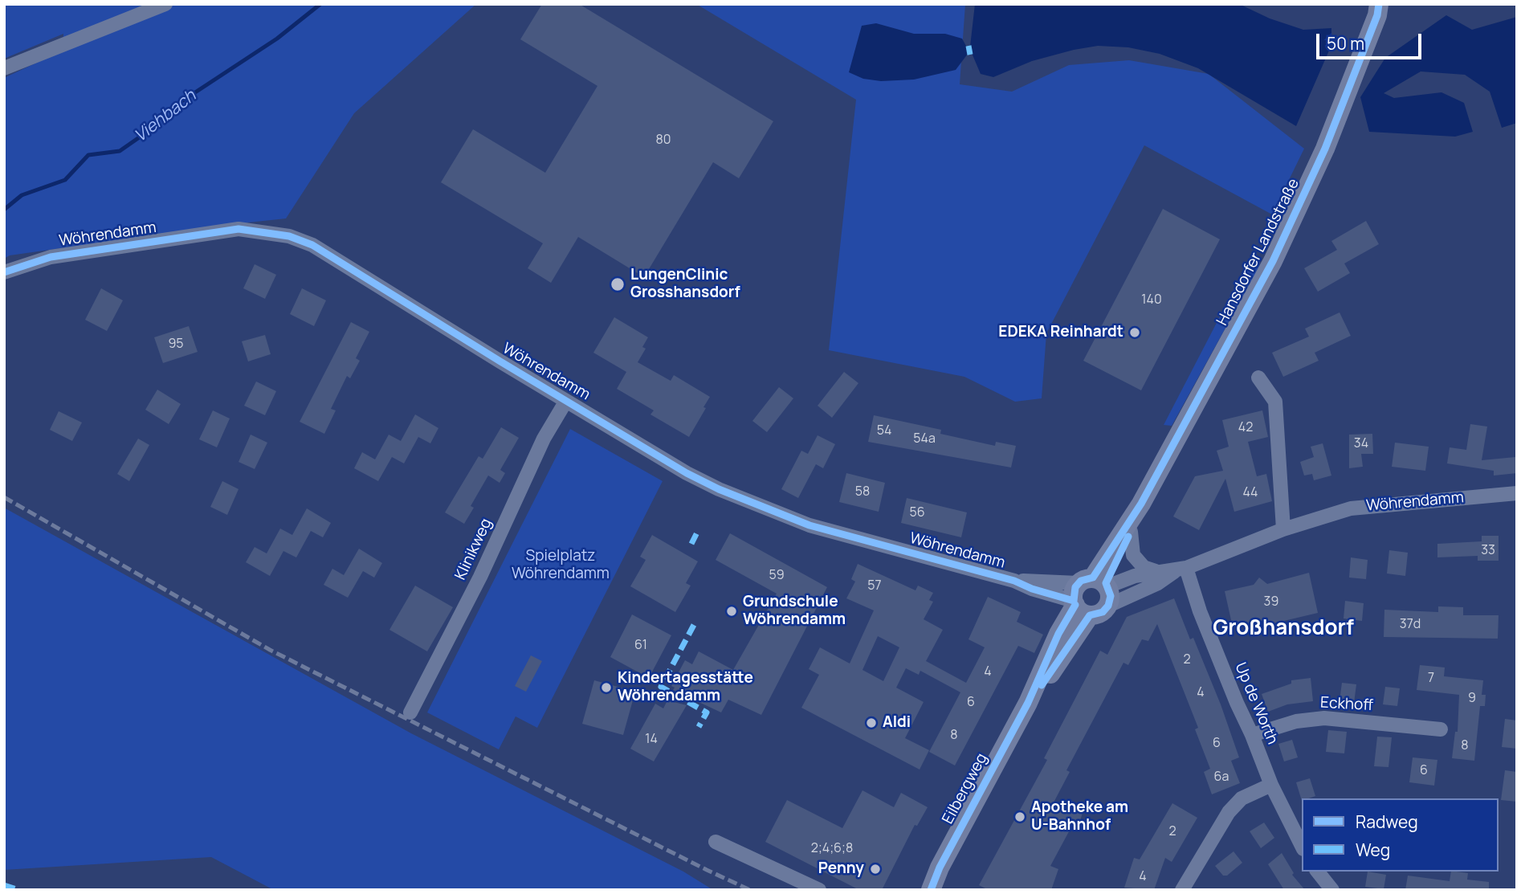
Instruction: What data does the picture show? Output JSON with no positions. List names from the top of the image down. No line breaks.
{"streets":{"main road":["Hansdorfer Landstraße","Eilbergweg"],"street":["Wöhrendamm","Klinikweg","Up de Worth","Eckhoff"]},"crossings":[["Wöhrendamm","Hansdorfer Landstraße"],["Wöhrendamm","Klinikweg"],["Wöhrendamm","Up de Worth"],["Wöhrendamm","Eilbergweg"],["Hansdorfer Landstraße","Eilbergweg"],["Up de Worth","Eckhoff"]],"districts":["Großhansdorf"],"water":["Viehbach"],"parks":["Spielplatz Wöhrendamm"],"places":["LungenClinic Grosshansdorf","EDEKA Reinhardt","Grundschule Wöhrendamm","Kindertagesstätte Wöhrendamm","Aldi","Apotheke am U-Bahnhof","Penny"],"house_numbers":["80","140","95","42","54","54a","34","58","44","56","33","59","57","39","37d","61","2","4","7","4","9","6","8","14","6","8","6","6a","2","2;4;6;8","4"],"legend":["Radweg","Weg"],"scale_bar":"50 m"}
